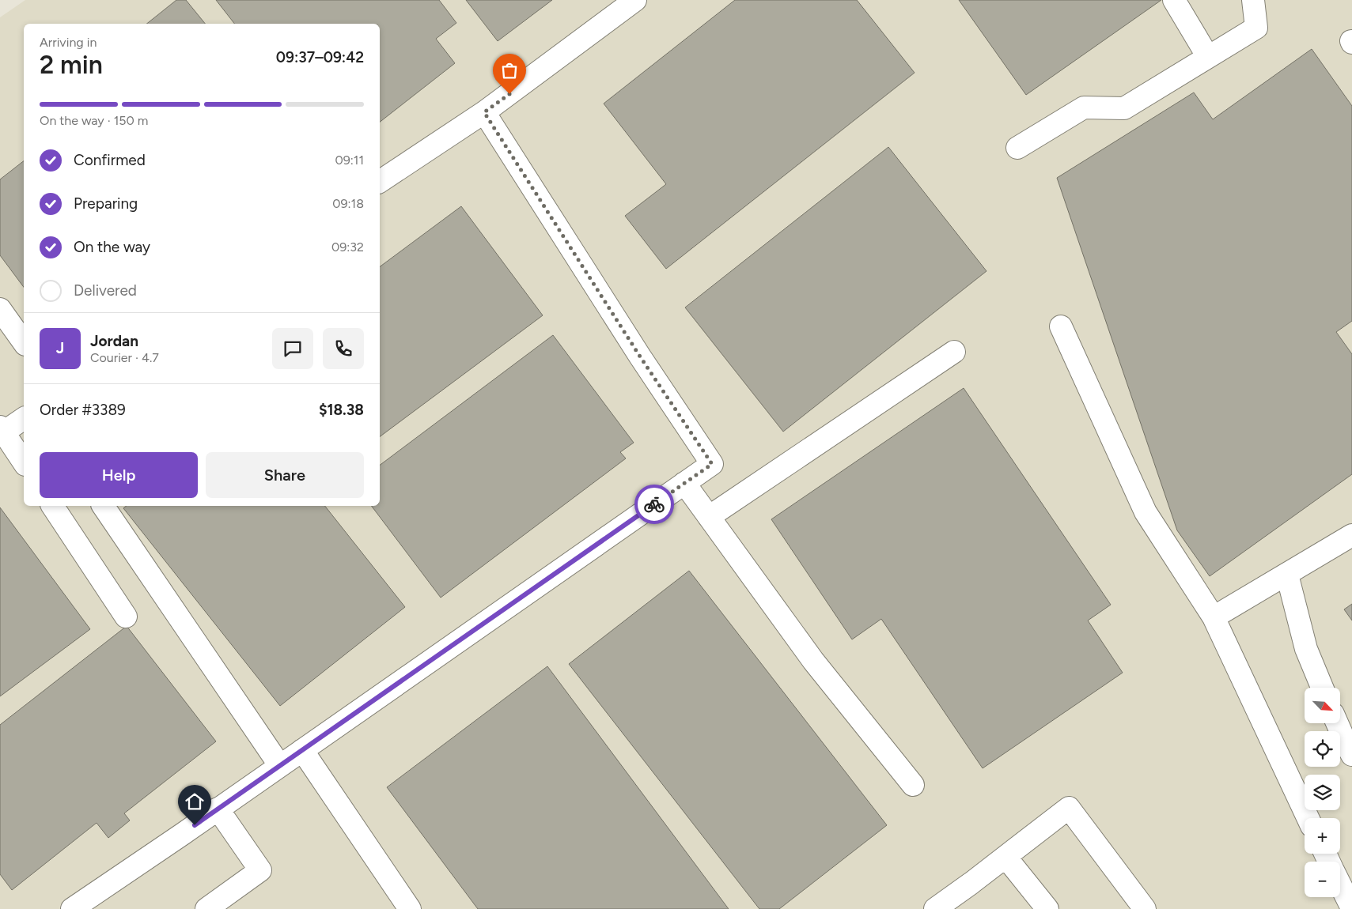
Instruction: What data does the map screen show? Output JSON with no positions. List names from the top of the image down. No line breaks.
{"north":"bottom right","page":{"heading":["2 min","Arriving in","09:37–09:42"],"panel":["Jordan","Courier · 4.7","Order #3389","$18.38"],"bar":"On the way · 150 m","list":[["Confirmed","09:11"],["Preparing","09:18"],["On the way","09:32"],"Delivered"],"round":"J","buttons":["Help","Share"],"map_buttons":["+","−"]}}
